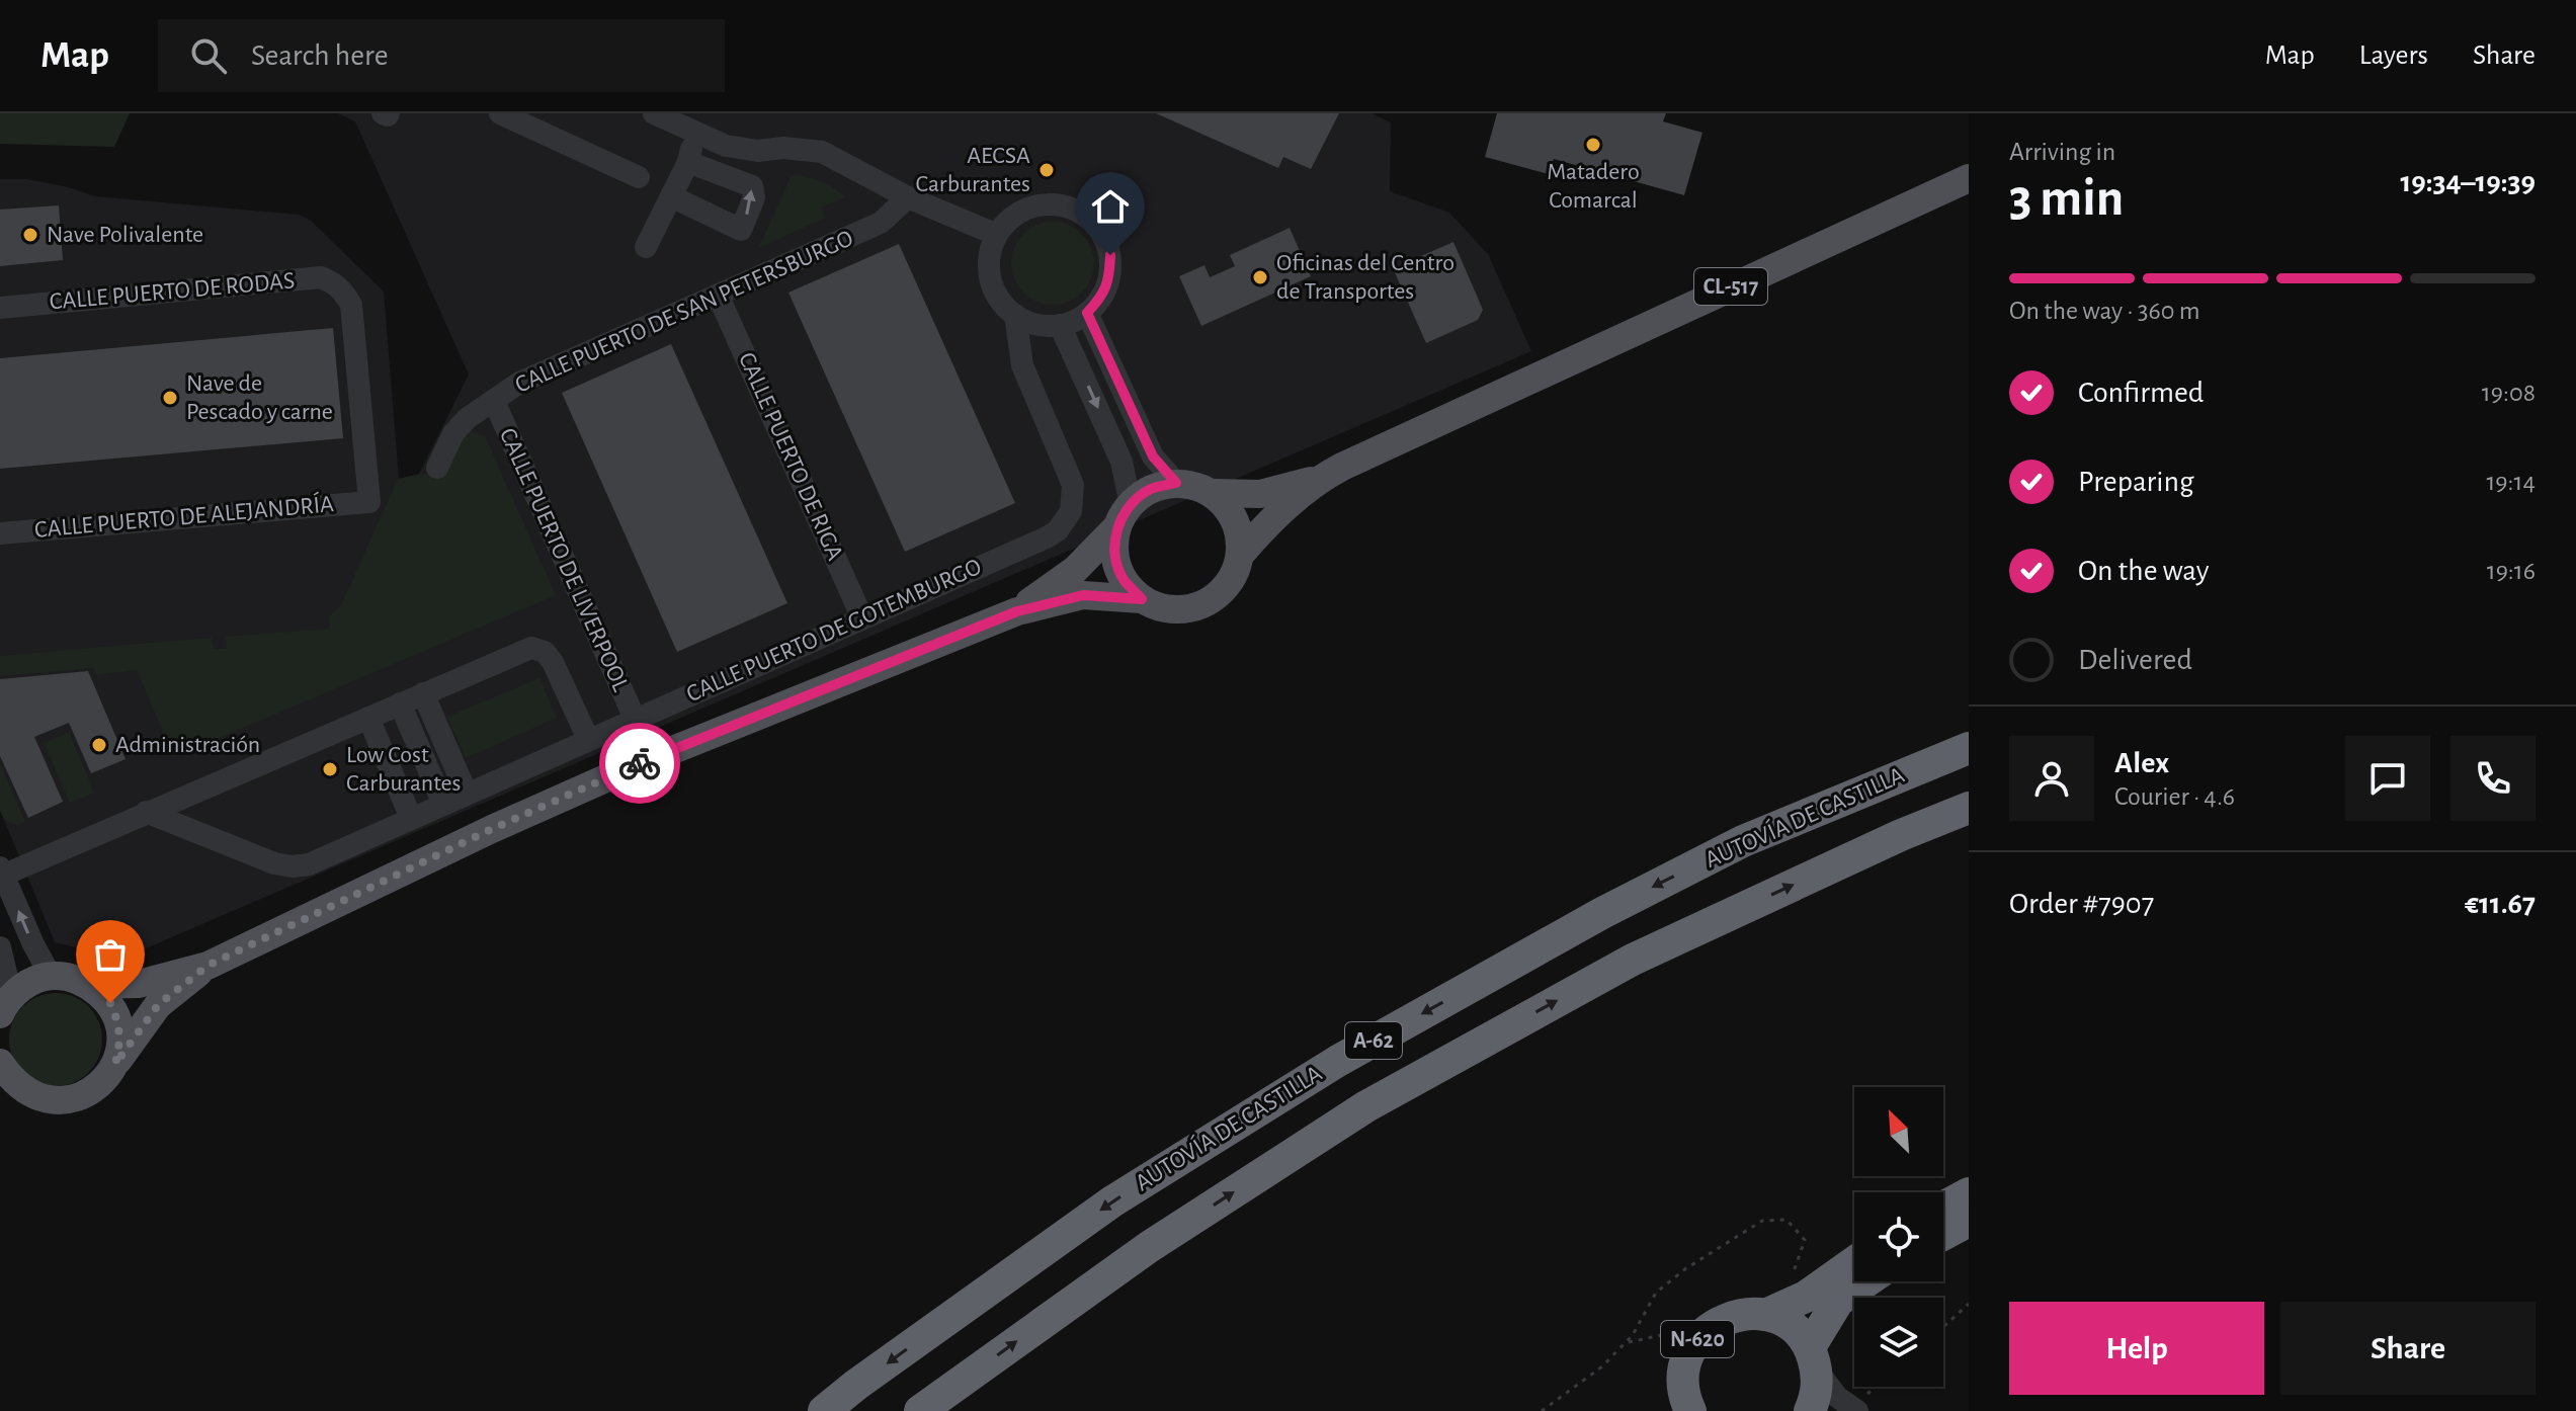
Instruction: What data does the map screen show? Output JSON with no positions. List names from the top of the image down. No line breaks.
{"streets":{"highway":["AUTOVÍA DE CASTILLA","A-62","N-620"],"main road":["CL-517"],"street":["CALLE PUERTO DE RODAS","CALLE PUERTO DE SAN PETERSBURGO","CALLE PUERTO DE RIGA","CALLE PUERTO DE ALEJANDRÍA","CALLE PUERTO DE LIVERPOOL","CALLE PUERTO DE GOTEMBURGO"]},"crossings":[["CALLE PUERTO DE RODAS","CALLE PUERTO DE ALEJANDRÍA"],["CALLE PUERTO DE SAN PETERSBURGO","CALLE PUERTO DE RIGA"],["CALLE PUERTO DE SAN PETERSBURGO","CALLE PUERTO DE LIVERPOOL"],["CALLE PUERTO DE RIGA","CALLE PUERTO DE GOTEMBURGO"],["CALLE PUERTO DE LIVERPOOL","CALLE PUERTO DE GOTEMBURGO"]],"places":["Matadero Comarcal","AECSA Carburantes","Nave Polivalente","Oficinas del Centro de Transportes","Nave de Pescado y carne","Administración","Low Cost Carburantes"],"north":"top left","page":{"header":"Map","search":"Search here","nav":["Map","Layers","Share"],"heading":["3 min","Arriving in","19:34–19:39"],"panel":["Alex","Courier · 4.6","Order #7907","€11.67"],"bar":"On the way · 360 m","list":[["Confirmed","19:08"],["Preparing","19:14"],["On the way","19:16"],"Delivered"],"buttons":["Help","Share"]}}
